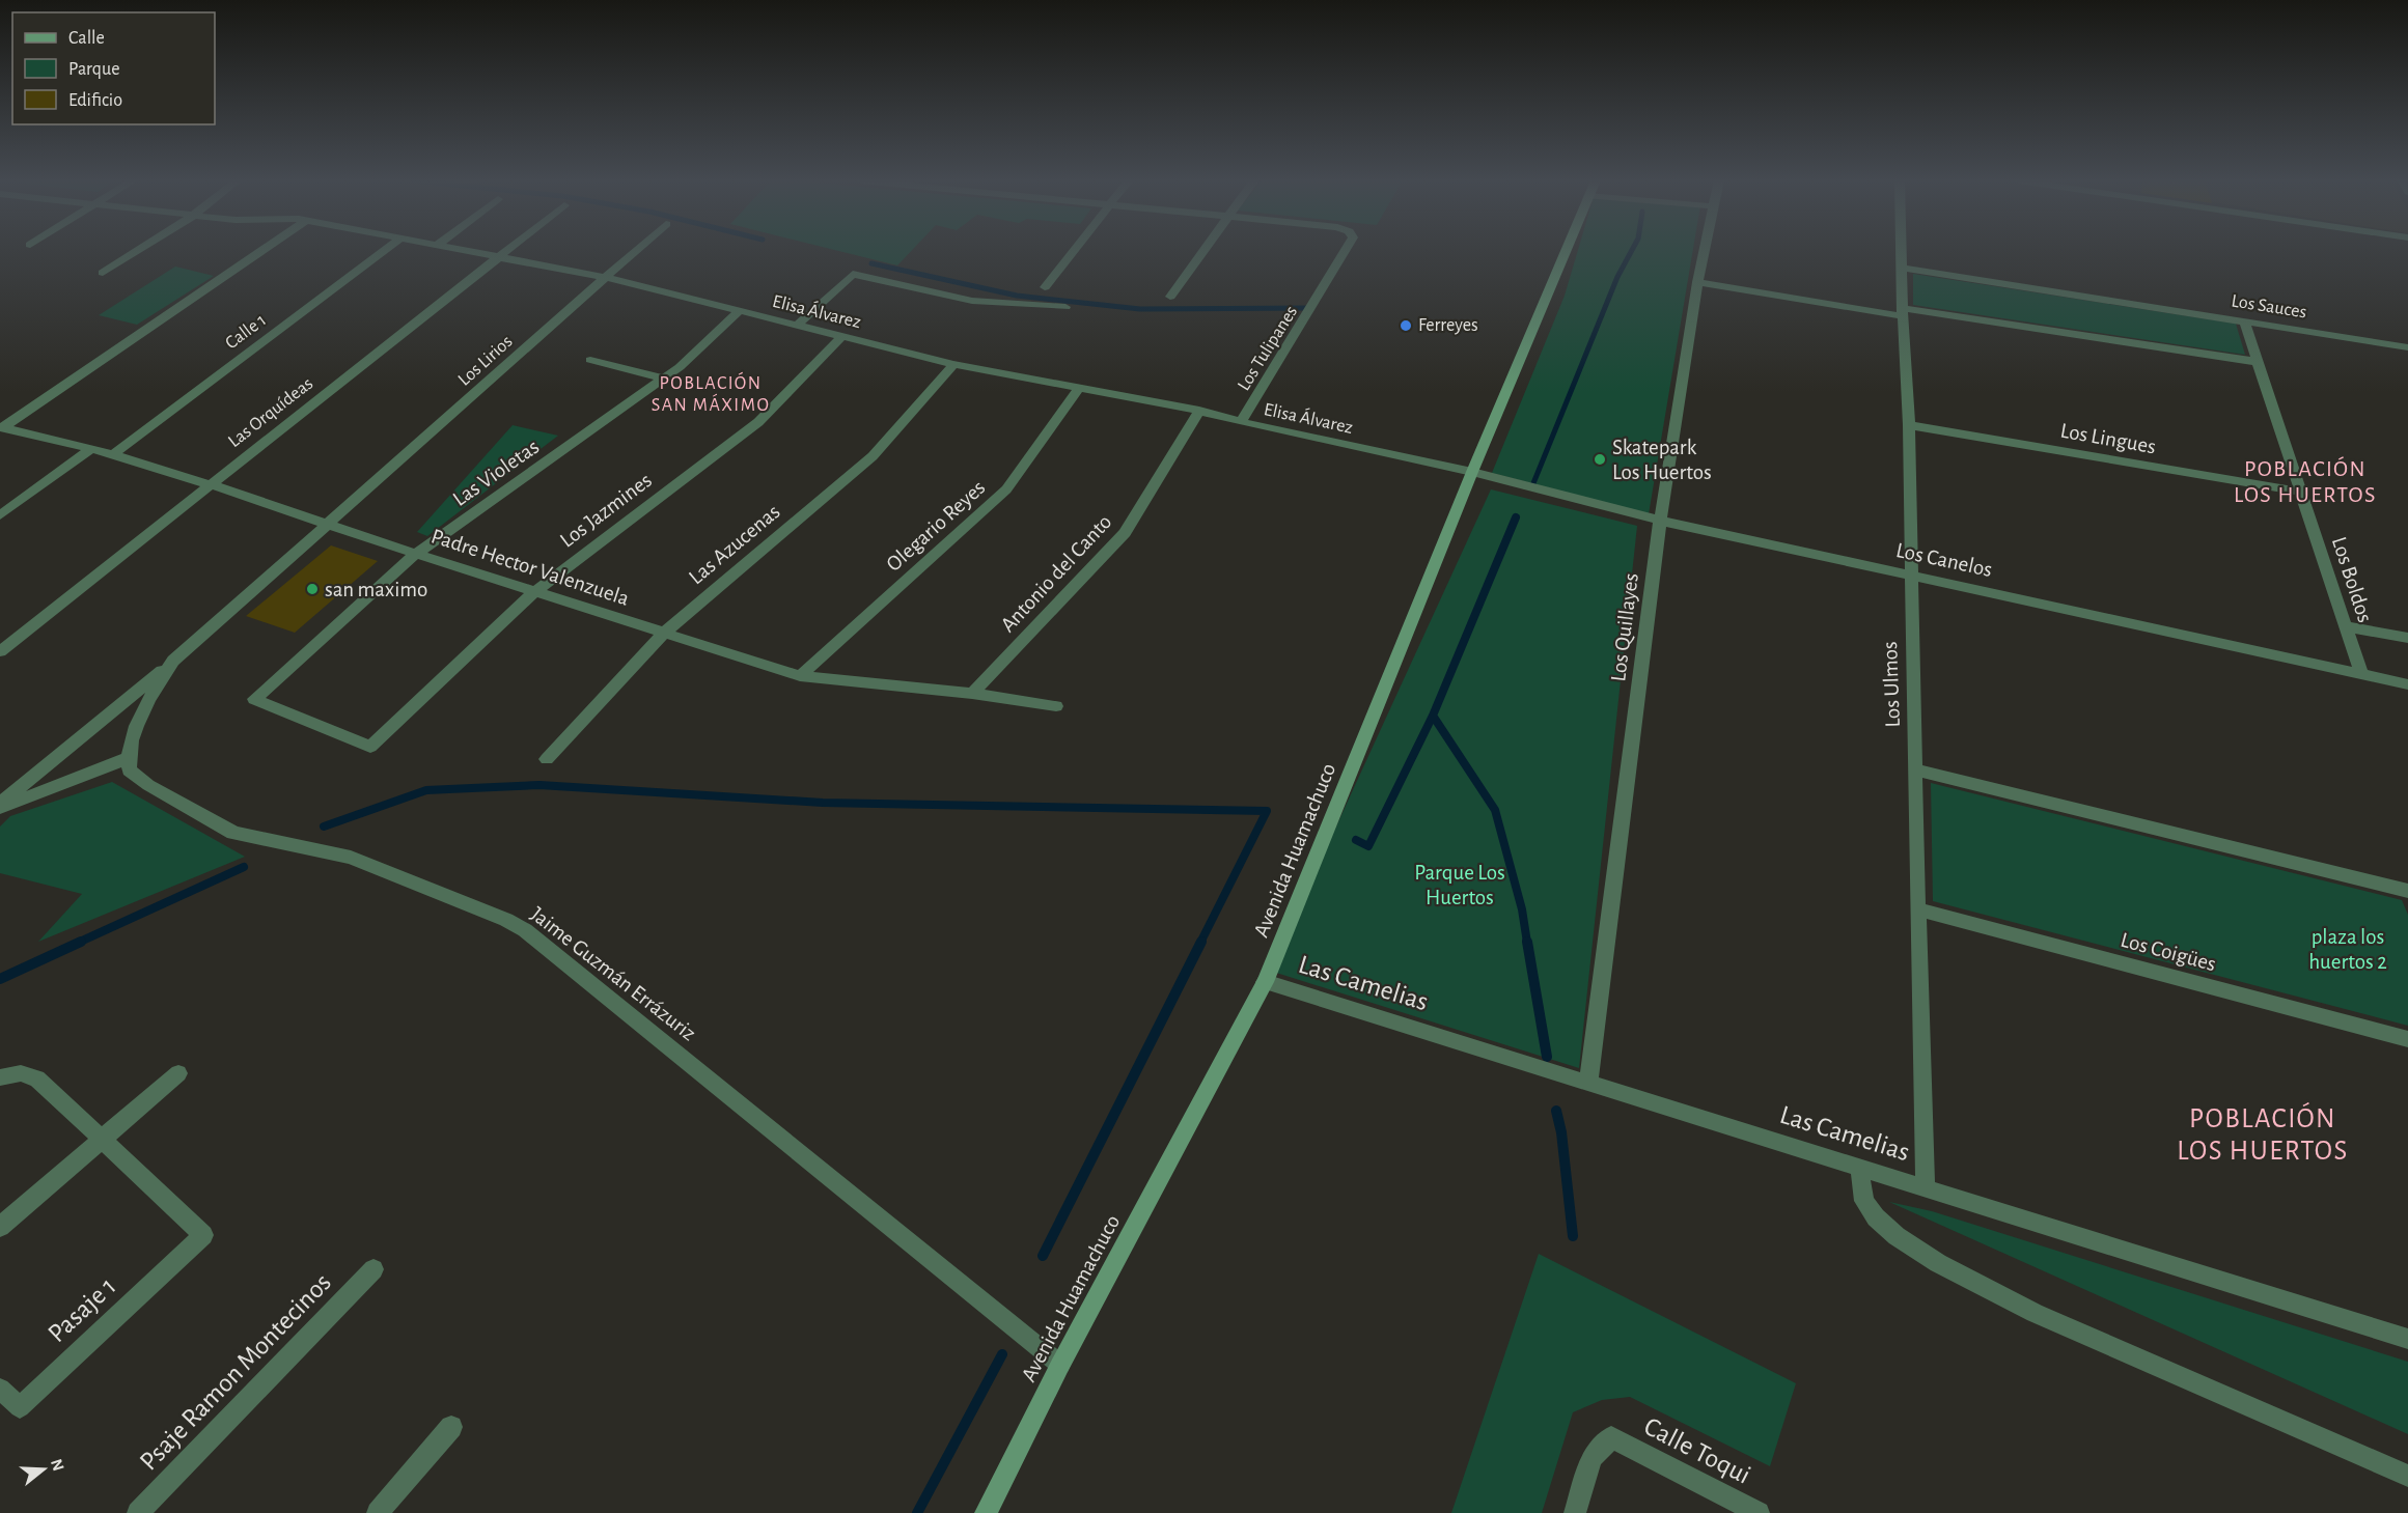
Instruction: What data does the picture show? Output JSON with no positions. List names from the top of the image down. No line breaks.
{"streets":{"main road":["Avenida Huamachuco"],"street":["Los Sauces","Elisa Álvarez","Calle 1","Los Tulipanes","Los Lirios","Las Orquídeas","Los Lingues","Las Violetas","Los Jazmines","Olegario Reyes","Las Azucenas","Los Canelos","Padre Hector Valenzuela","Antonio del Canto","Los Boldos","Los Quillayes","Los Ulmos","Los Coigües","Jaime Guzmán Errázuriz","Las Camelias","Pasaje 1","Psaje Ramon Montecinos","Calle Toqui"]},"crossings":[["Los Sauces","Los Boldos"],["Los Sauces","Los Ulmos"],["Elisa Álvarez","Los Tulipanes"],["Elisa Álvarez","Los Lirios"],["Elisa Álvarez","Las Orquídeas"],["Elisa Álvarez","Las Violetas"],["Elisa Álvarez","Los Jazmines"],["Elisa Álvarez","Olegario Reyes"],["Elisa Álvarez","Las Azucenas"],["Elisa Álvarez","Los Canelos"],["Elisa Álvarez","Antonio del Canto"],["Elisa Álvarez","Avenida Huamachuco"],["Calle 1","Padre Hector Valenzuela"],["Los Lirios","Padre Hector Valenzuela"],["Las Orquídeas","Padre Hector Valenzuela"],["Los Lingues","Los Boldos"],["Los Lingues","Los Ulmos"],["Las Violetas","Los Jazmines"],["Las Violetas","Padre Hector Valenzuela"],["Los Jazmines","Padre Hector Valenzuela"],["Olegario Reyes","Padre Hector Valenzuela"],["Las Azucenas","Padre Hector Valenzuela"],["Los Canelos","Los Boldos"],["Los Canelos","Los Quillayes"],["Los Canelos","Los Ulmos"],["Los Canelos","Avenida Huamachuco"],["Padre Hector Valenzuela","Antonio del Canto"],["Los Quillayes","Las Camelias"],["Los Ulmos","Los Coigües"],["Los Ulmos","Las Camelias"],["Avenida Huamachuco","Jaime Guzmán Errázuriz"],["Avenida Huamachuco","Las Camelias"]],"districts":["POBLACIÓN SAN MÁXIMO","POBLACIÓN LOS HUERTOS","POBLACIÓN LOS HUERTOS"],"parks":["Parque Los Huertos","plaza los huertos 2"],"places":["Ferreyes","Skatepark Los Huertos","san maximo"],"legend":["Calle","Parque","Edificio"],"north":"right"}
